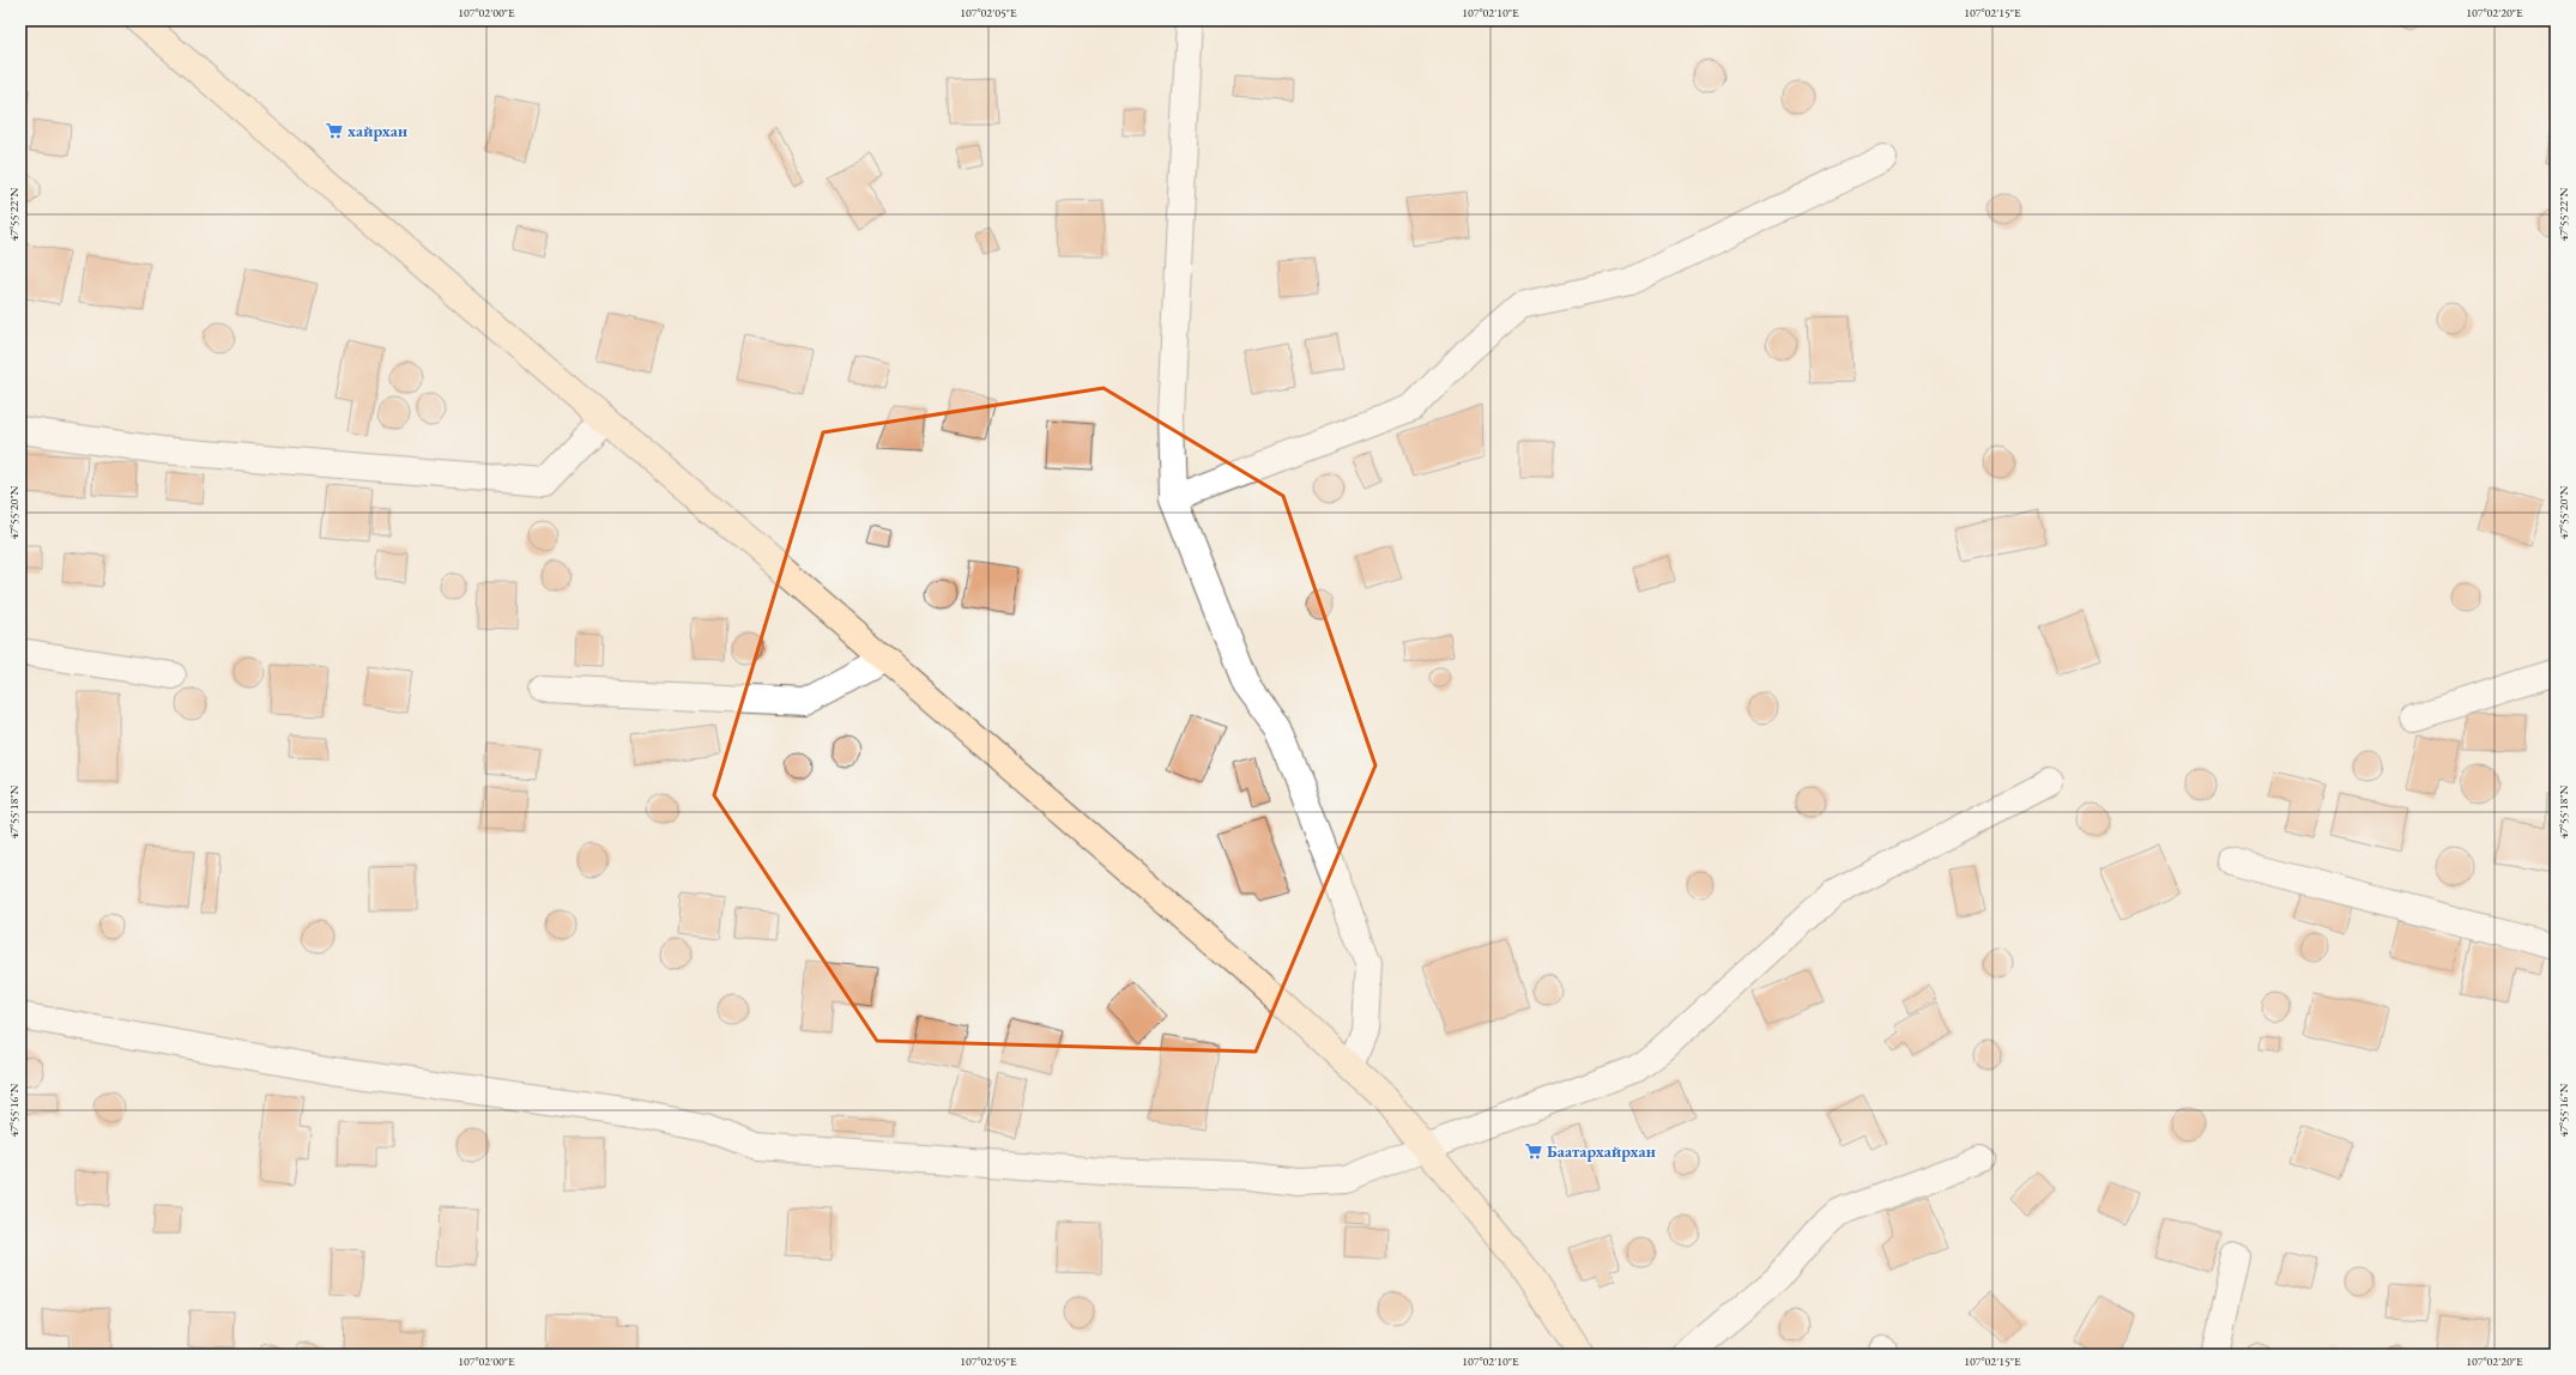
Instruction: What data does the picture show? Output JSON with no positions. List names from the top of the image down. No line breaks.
{"places":{"supermarket":["хайрхан","Баатархайрхан"]},"coordinates":["107°02'00\"E","107°02'05\"E","107°02'10\"E","107°02'15\"E","107°02'20\"E","47°55'22\"N","47°55'20\"N","47°55'18\"N","47°55'16\"N"]}
